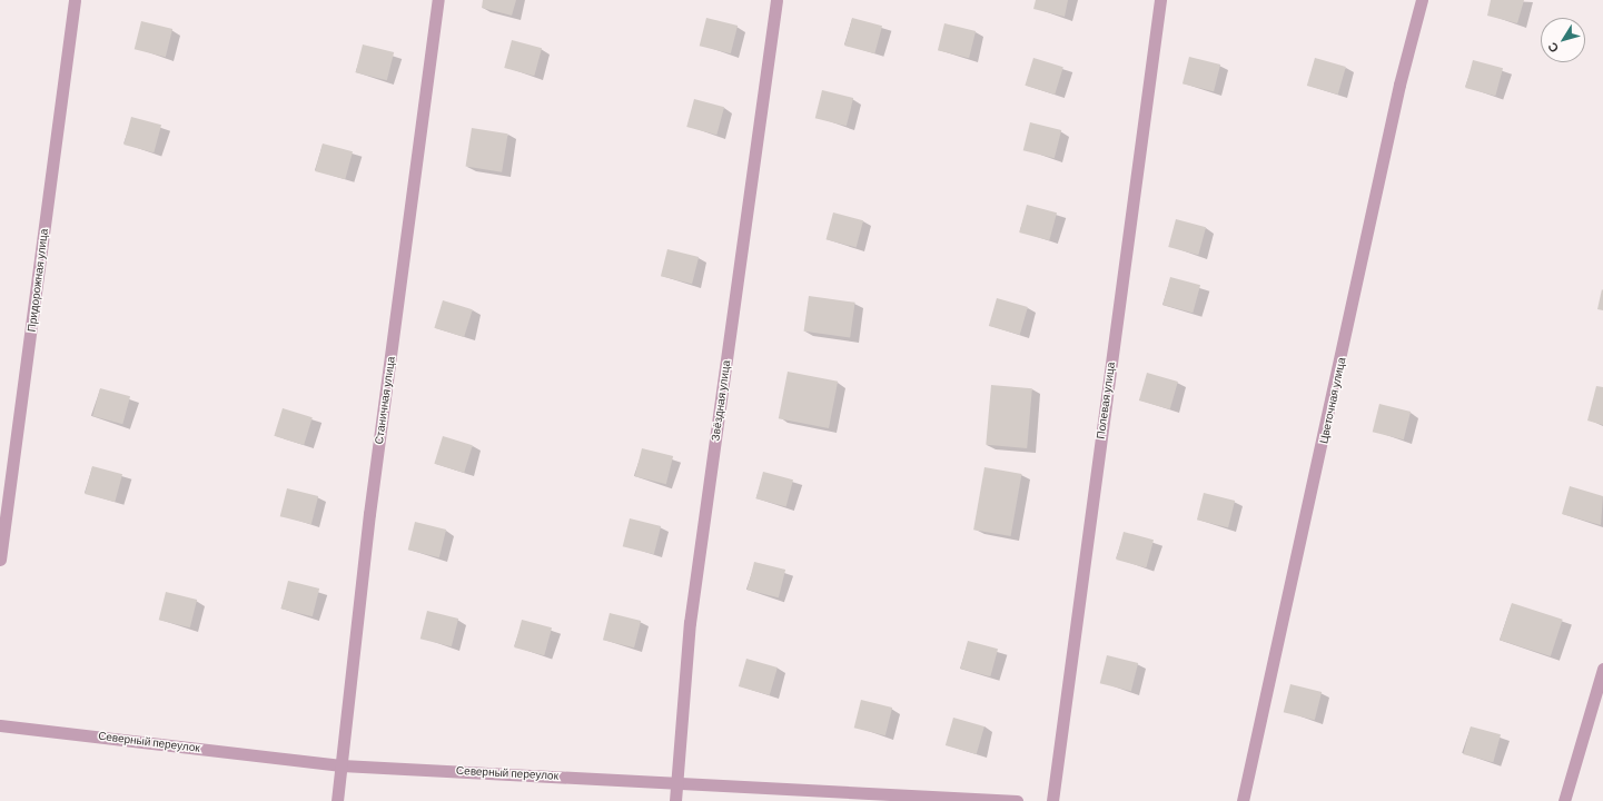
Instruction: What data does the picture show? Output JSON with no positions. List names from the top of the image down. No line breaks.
{"streets":{"street":["Придорожная улица","Станичная улица","Звёздная улица","Полевая улица","Цветочная улица","Северный переулок"]},"crossings":[["Станичная улица","Северный переулок"],["Звёздная улица","Северный переулок"]],"north":"bottom left"}
